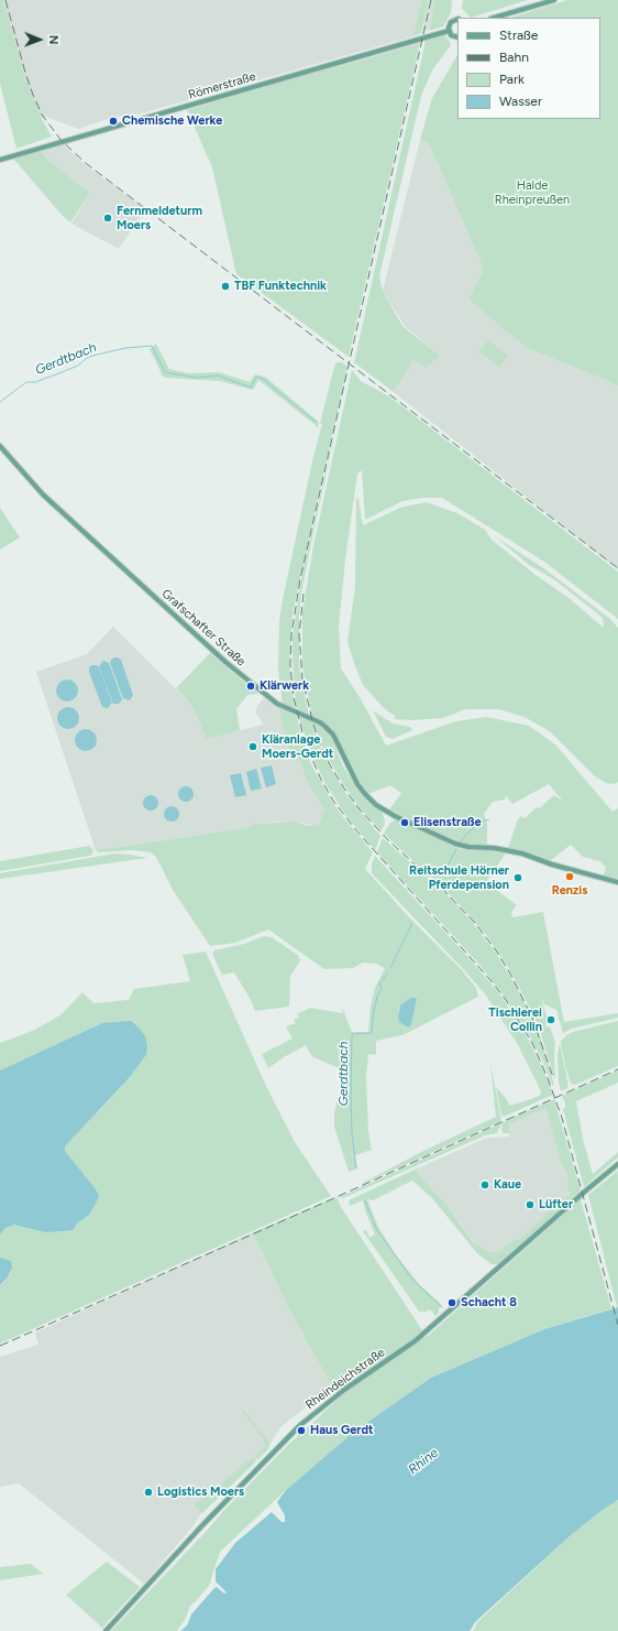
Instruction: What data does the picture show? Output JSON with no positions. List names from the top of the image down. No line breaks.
{"streets":{"main road":["Römerstraße","Grafschafter Straße","Rheindeichstraße"]},"water":["Gerdtbach","Rhine"],"parks":["Halde Rheinpreußen"],"places":["Chemische Werke","Fernmeldeturm Moers","TBF Funktechnik","Klärwerk","Kläranlage Moers-Gerdt","Elisenstraße","Renzis","Reitschule Hörner Pferdepension","Tischlerei Collin","Kaue","Lüfter","Schacht 8","Haus Gerdt","Logistics Moers"],"legend":["Straße","Bahn","Park","Wasser"],"north":"right"}
